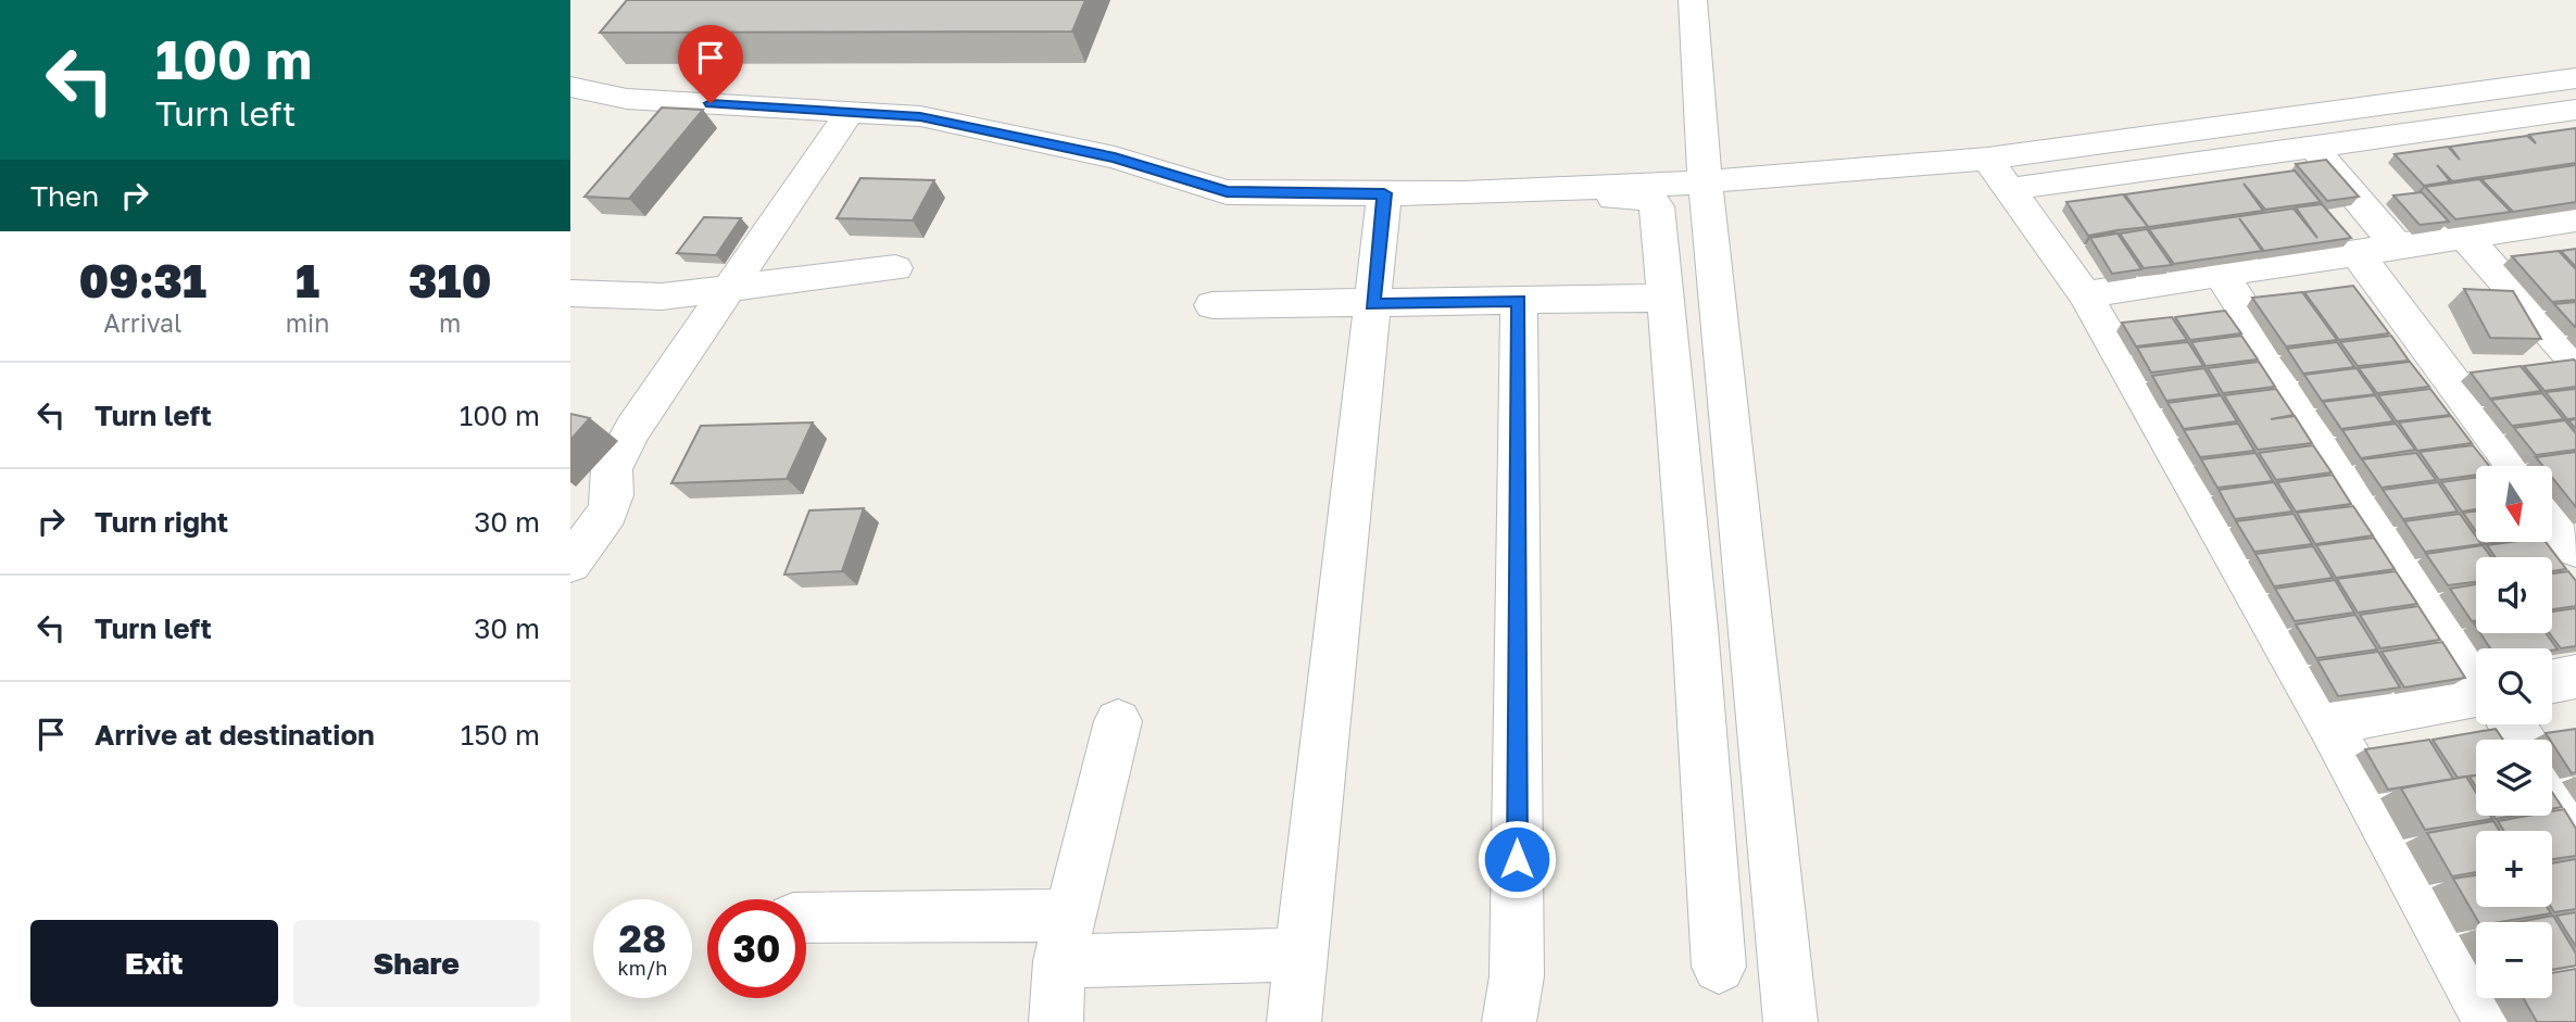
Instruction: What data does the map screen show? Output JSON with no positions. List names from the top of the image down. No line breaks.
{"north":"bottom","page":{"turn":["100 m","Turn left"],"then":"Then","eta":["09:31","Arrival","1","min","310","m"],"list":[{"name":"Turn left","value":"100 m"},{"name":"Turn right","value":"30 m"},{"name":"Turn left","value":"30 m"},{"name":"Arrive at destination","value":"150 m"}],"map_buttons":["+","−"],"speed":"28 km/h","limit":"30","buttons":["Exit","Share"]}}
